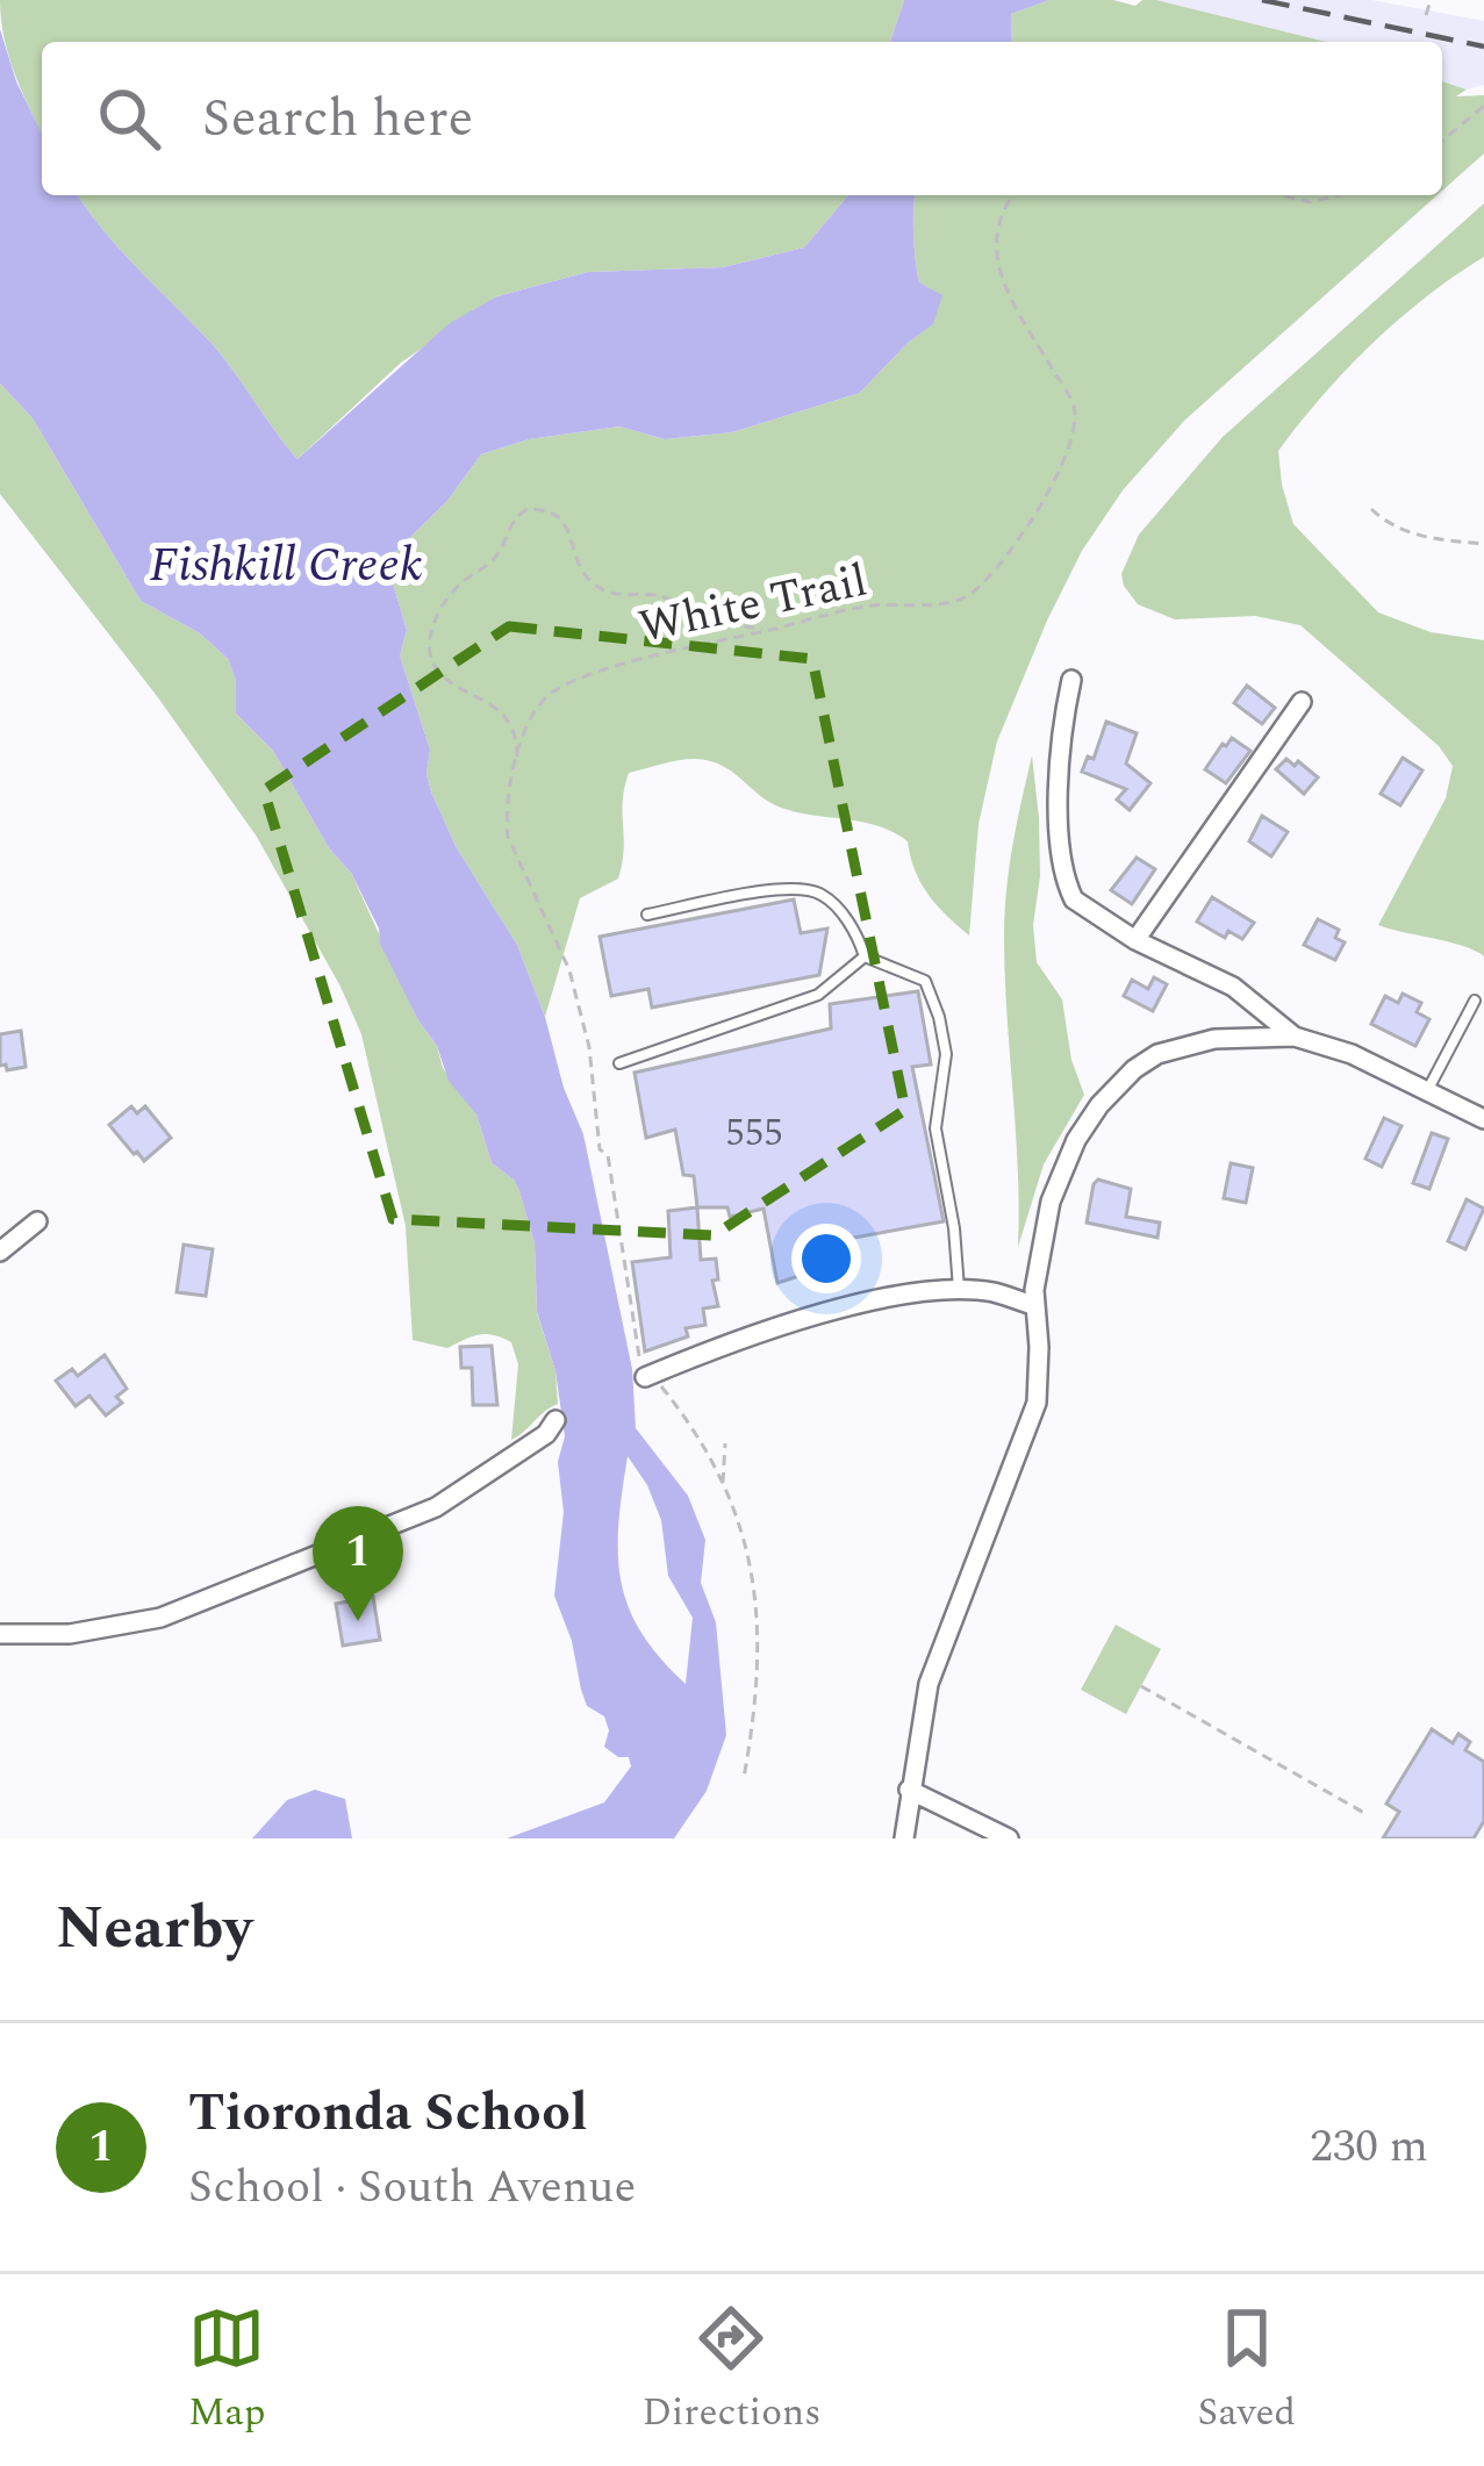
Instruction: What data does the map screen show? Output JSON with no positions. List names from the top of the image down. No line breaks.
{"streets":{"path":["White Trail"]},"water":["Fishkill Creek"],"house_numbers":["555"],"page":{"search":"Search here","pins":"1","heading":"Nearby","list":[{"mark":"1","name":"Tioronda School","note":"School · South Avenue","value":"230 m"}],"nav":["Map","Directions","Saved"]}}
